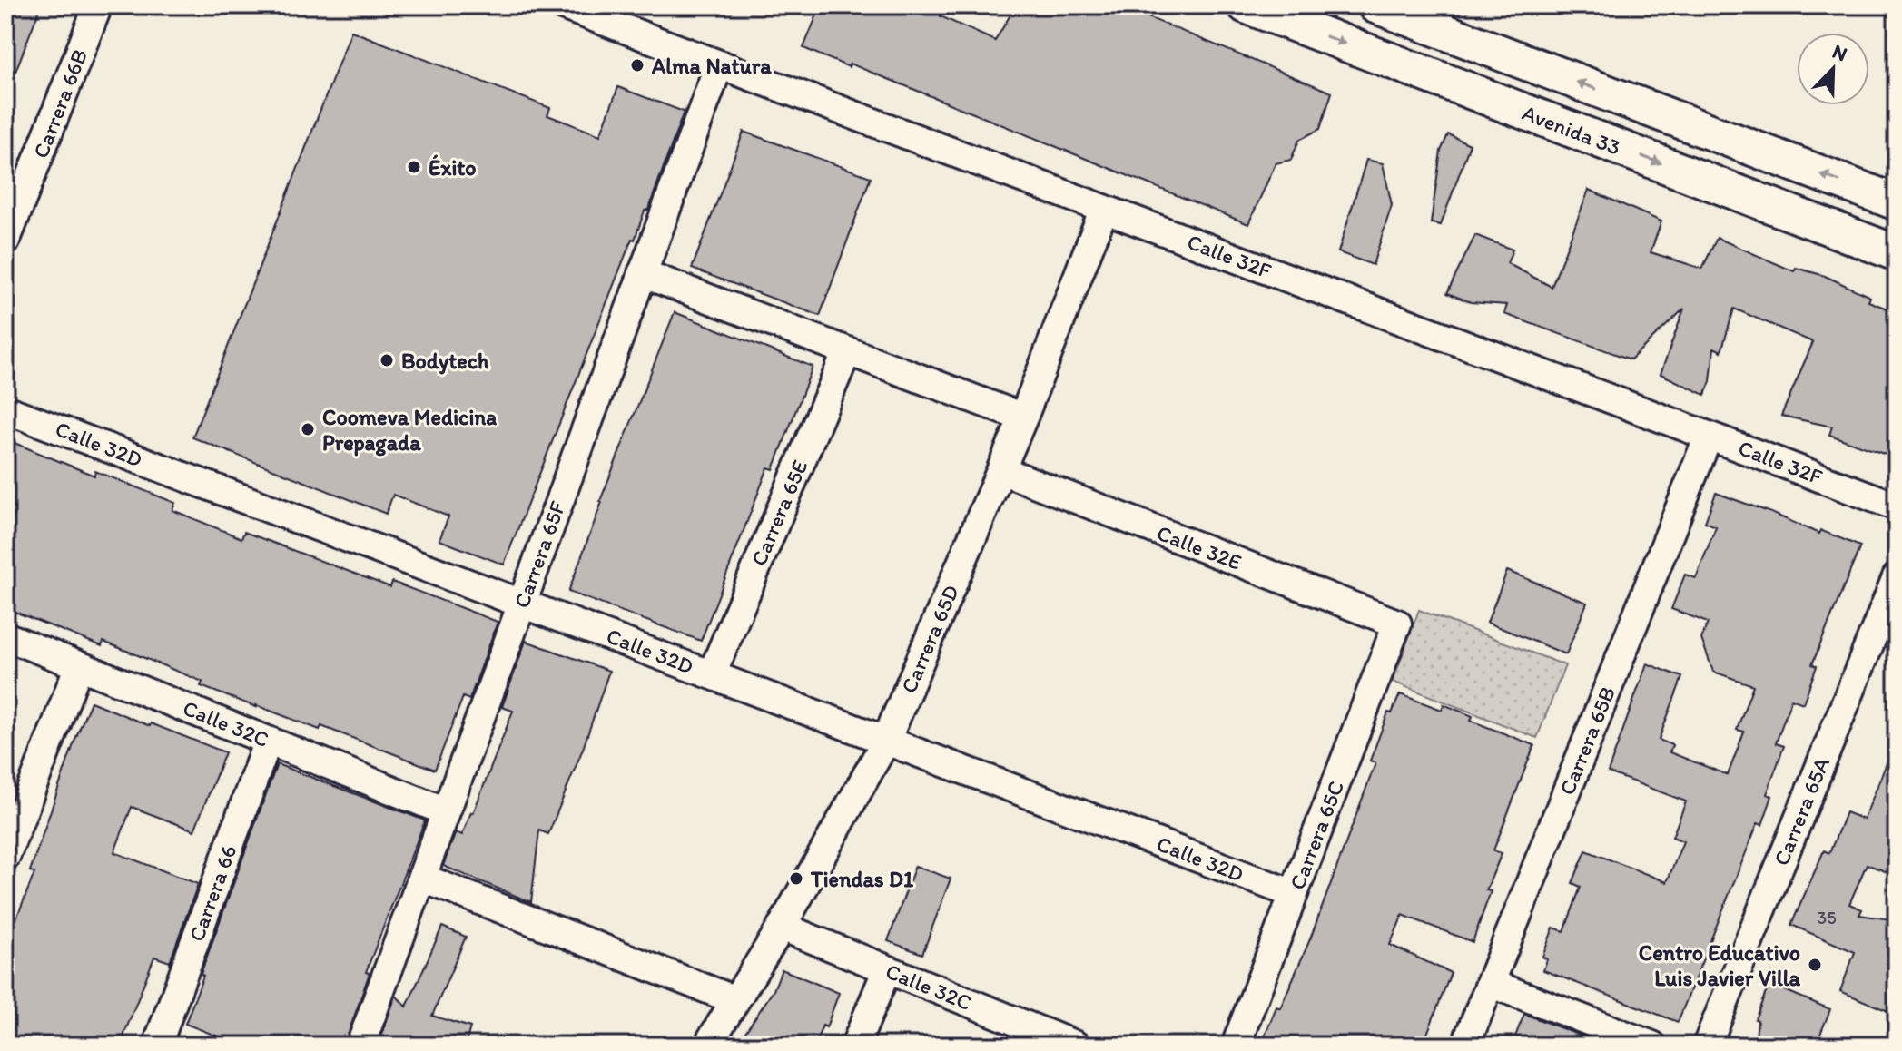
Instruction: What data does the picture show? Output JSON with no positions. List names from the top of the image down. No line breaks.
{"streets":{"main road":["Avenida 33"],"street":["Carrera 66B","Calle 32F","Calle 32D","Carrera 65E","Calle 32E","Carrera 65F","Carrera 65D","Calle 32C","Carrera 65B","Carrera 65A","Carrera 65C","Carrera 66"]},"crossings":[["Calle 32F","Carrera 65F"],["Calle 32F","Carrera 65D"],["Calle 32F","Carrera 65B"],["Calle 32D","Carrera 65E"],["Calle 32D","Carrera 65F"],["Calle 32D","Carrera 65D"],["Calle 32D","Carrera 65C"],["Calle 32E","Carrera 65D"],["Calle 32E","Carrera 65C"],["Carrera 65F","Calle 32C"],["Carrera 65D","Calle 32C"],["Calle 32C","Carrera 66"]],"places":["Alma Natura","Éxito","Bodytech","Coomeva Medicina Prepagada","Tiendas D1","Centro Educativo Luis Javier Villa"],"house_numbers":["35"],"north":"top right"}
